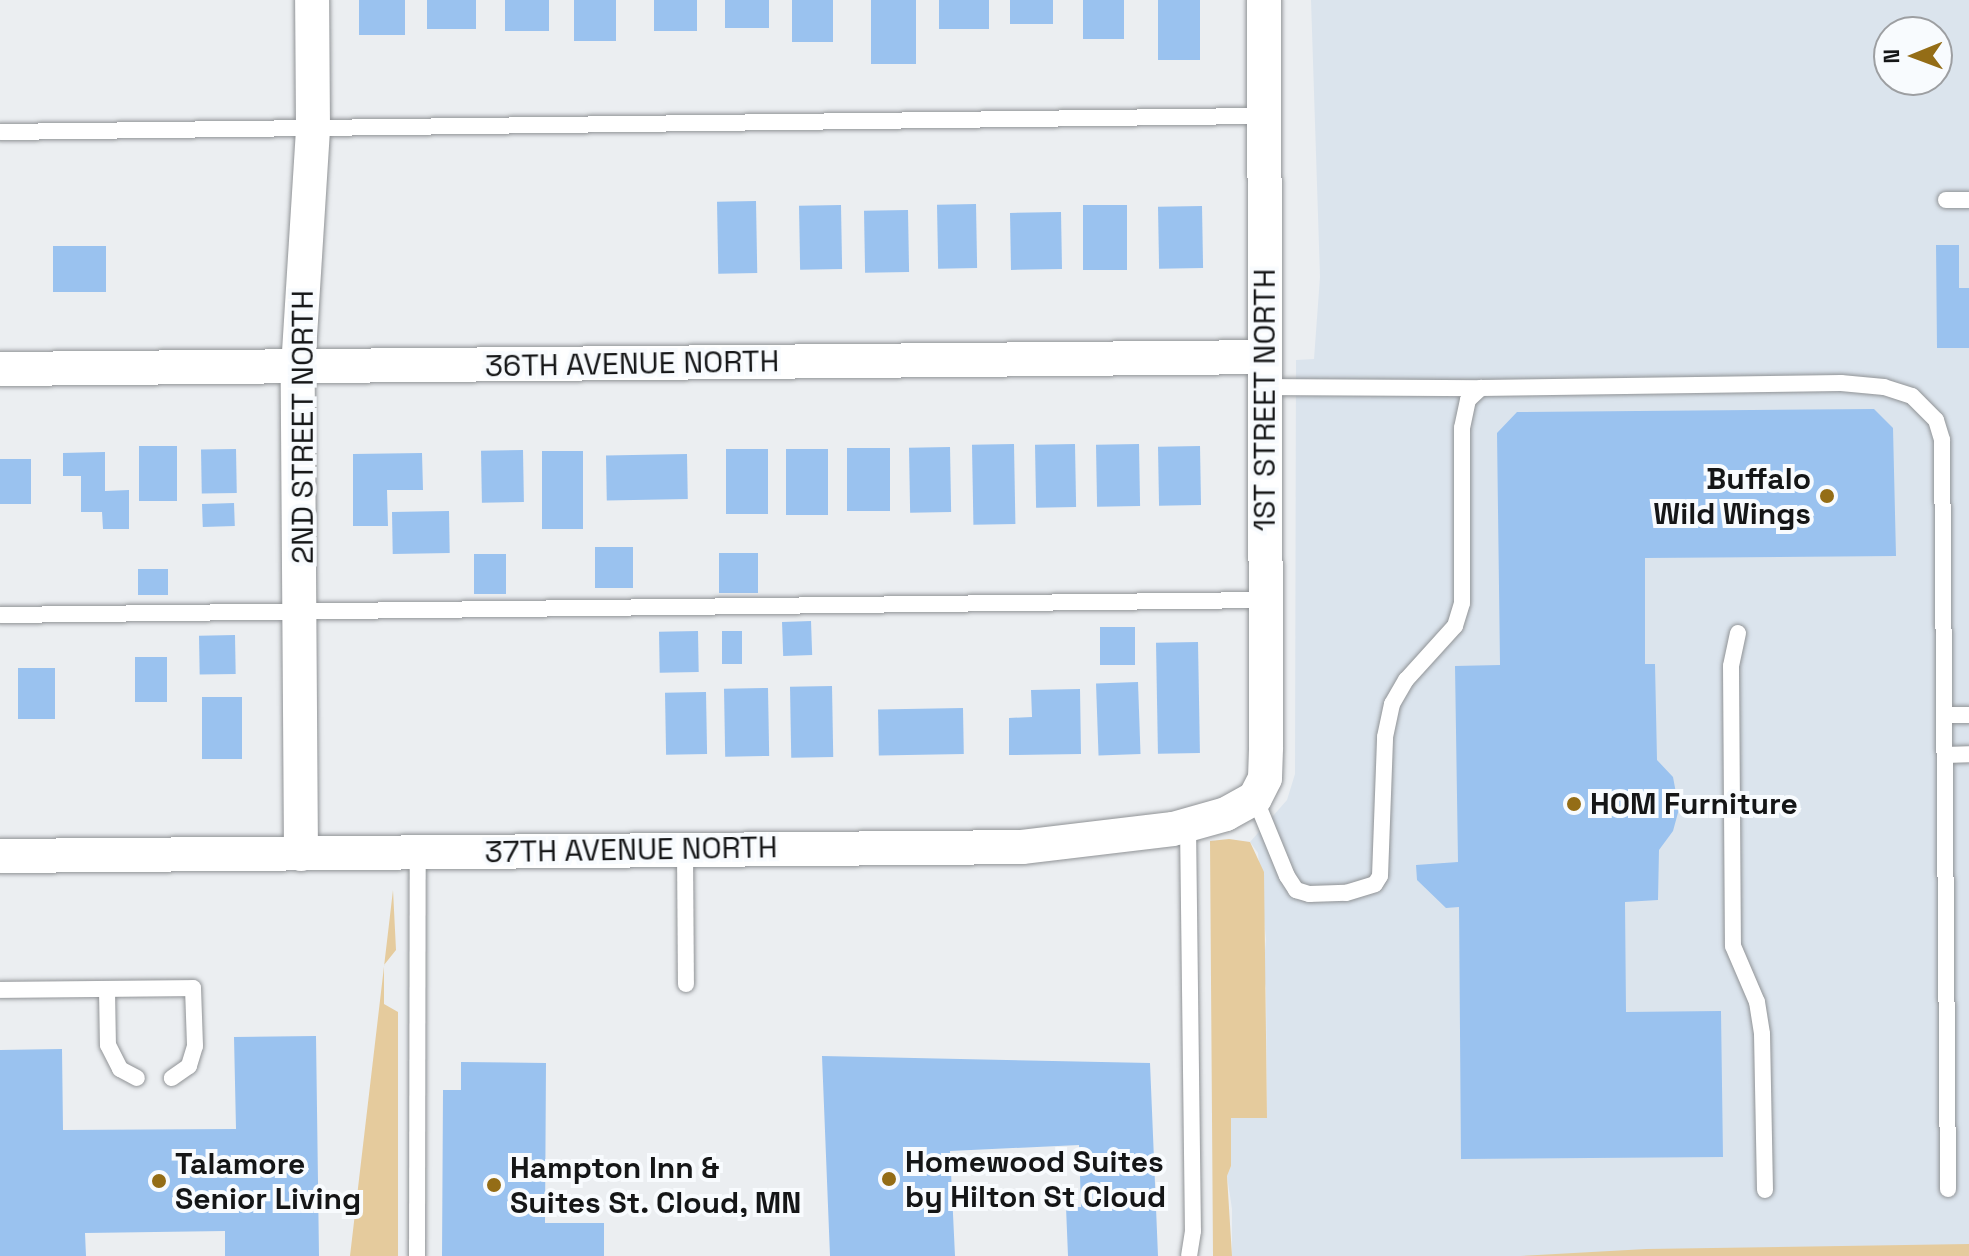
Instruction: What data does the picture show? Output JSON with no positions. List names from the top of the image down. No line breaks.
{"streets":{"street":["36TH AVENUE NORTH","1ST STREET NORTH","2ND STREET NORTH","37TH AVENUE NORTH"]},"crossings":[["36TH AVENUE NORTH","1ST STREET NORTH"],["36TH AVENUE NORTH","2ND STREET NORTH"],["1ST STREET NORTH","37TH AVENUE NORTH"],["2ND STREET NORTH","37TH AVENUE NORTH"]],"places":["Buffalo Wild Wings","HOM Furniture","Homewood Suites by Hilton St Cloud","Talamore Senior Living","Hampton Inn & Suites St. Cloud, MN"],"north":"left"}
